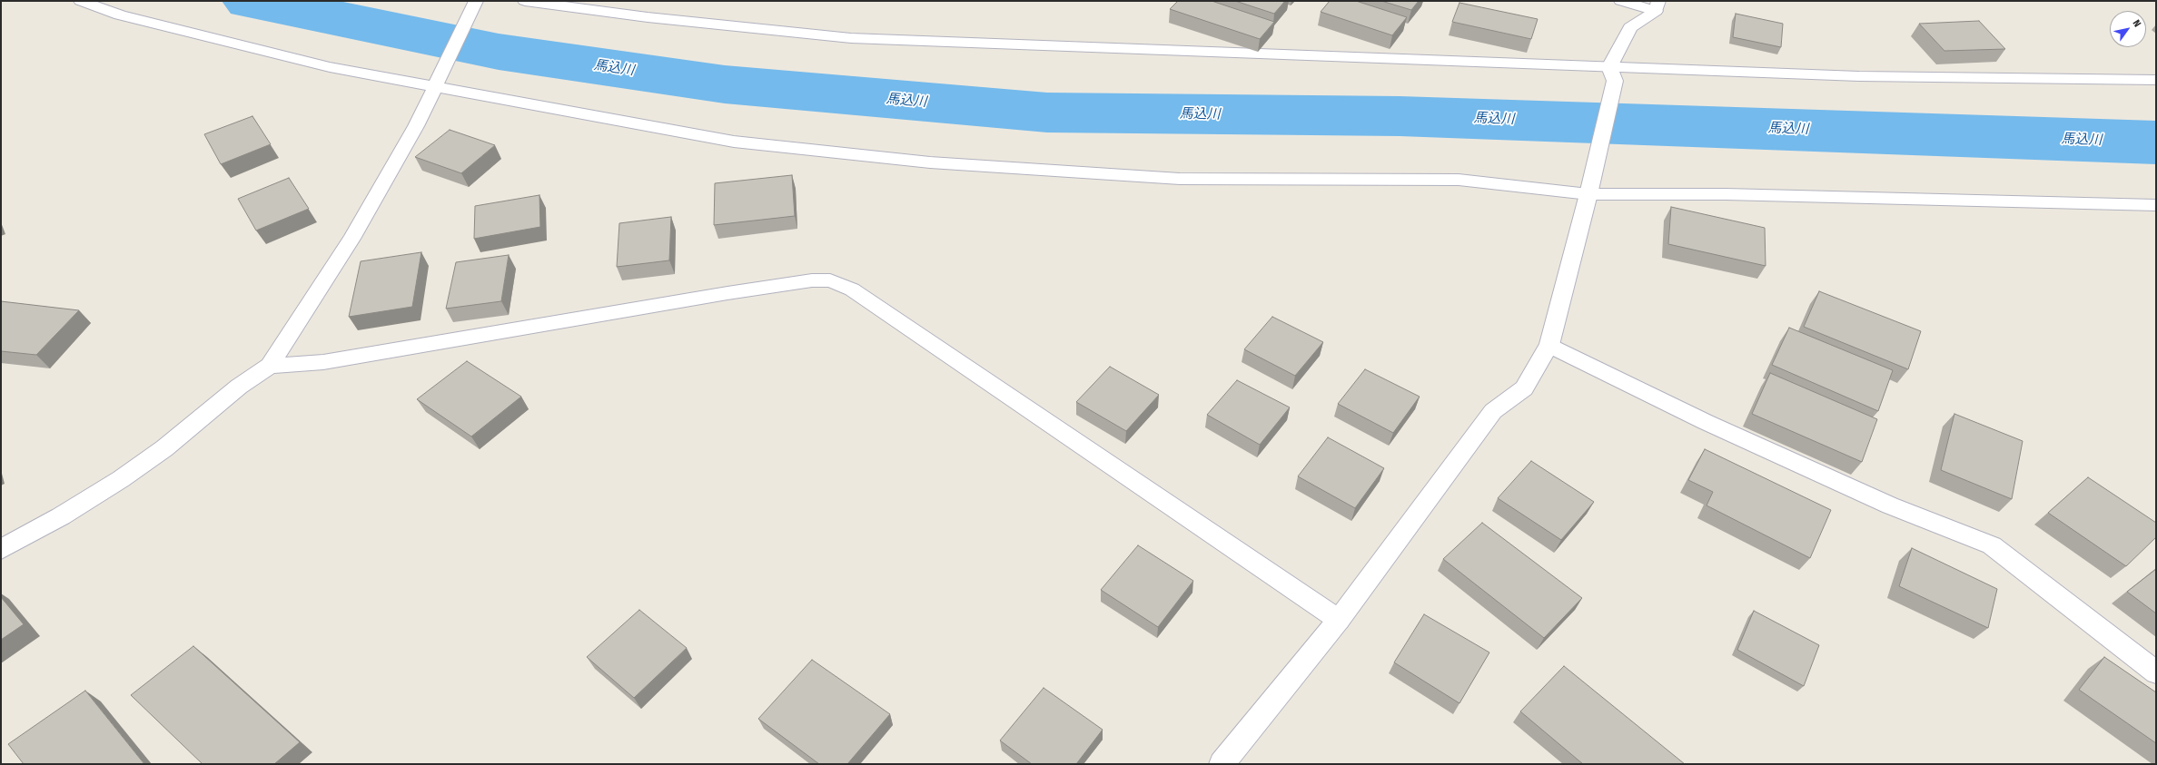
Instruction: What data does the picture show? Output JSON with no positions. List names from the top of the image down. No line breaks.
{"water":["馬込川"],"north":"top right"}
